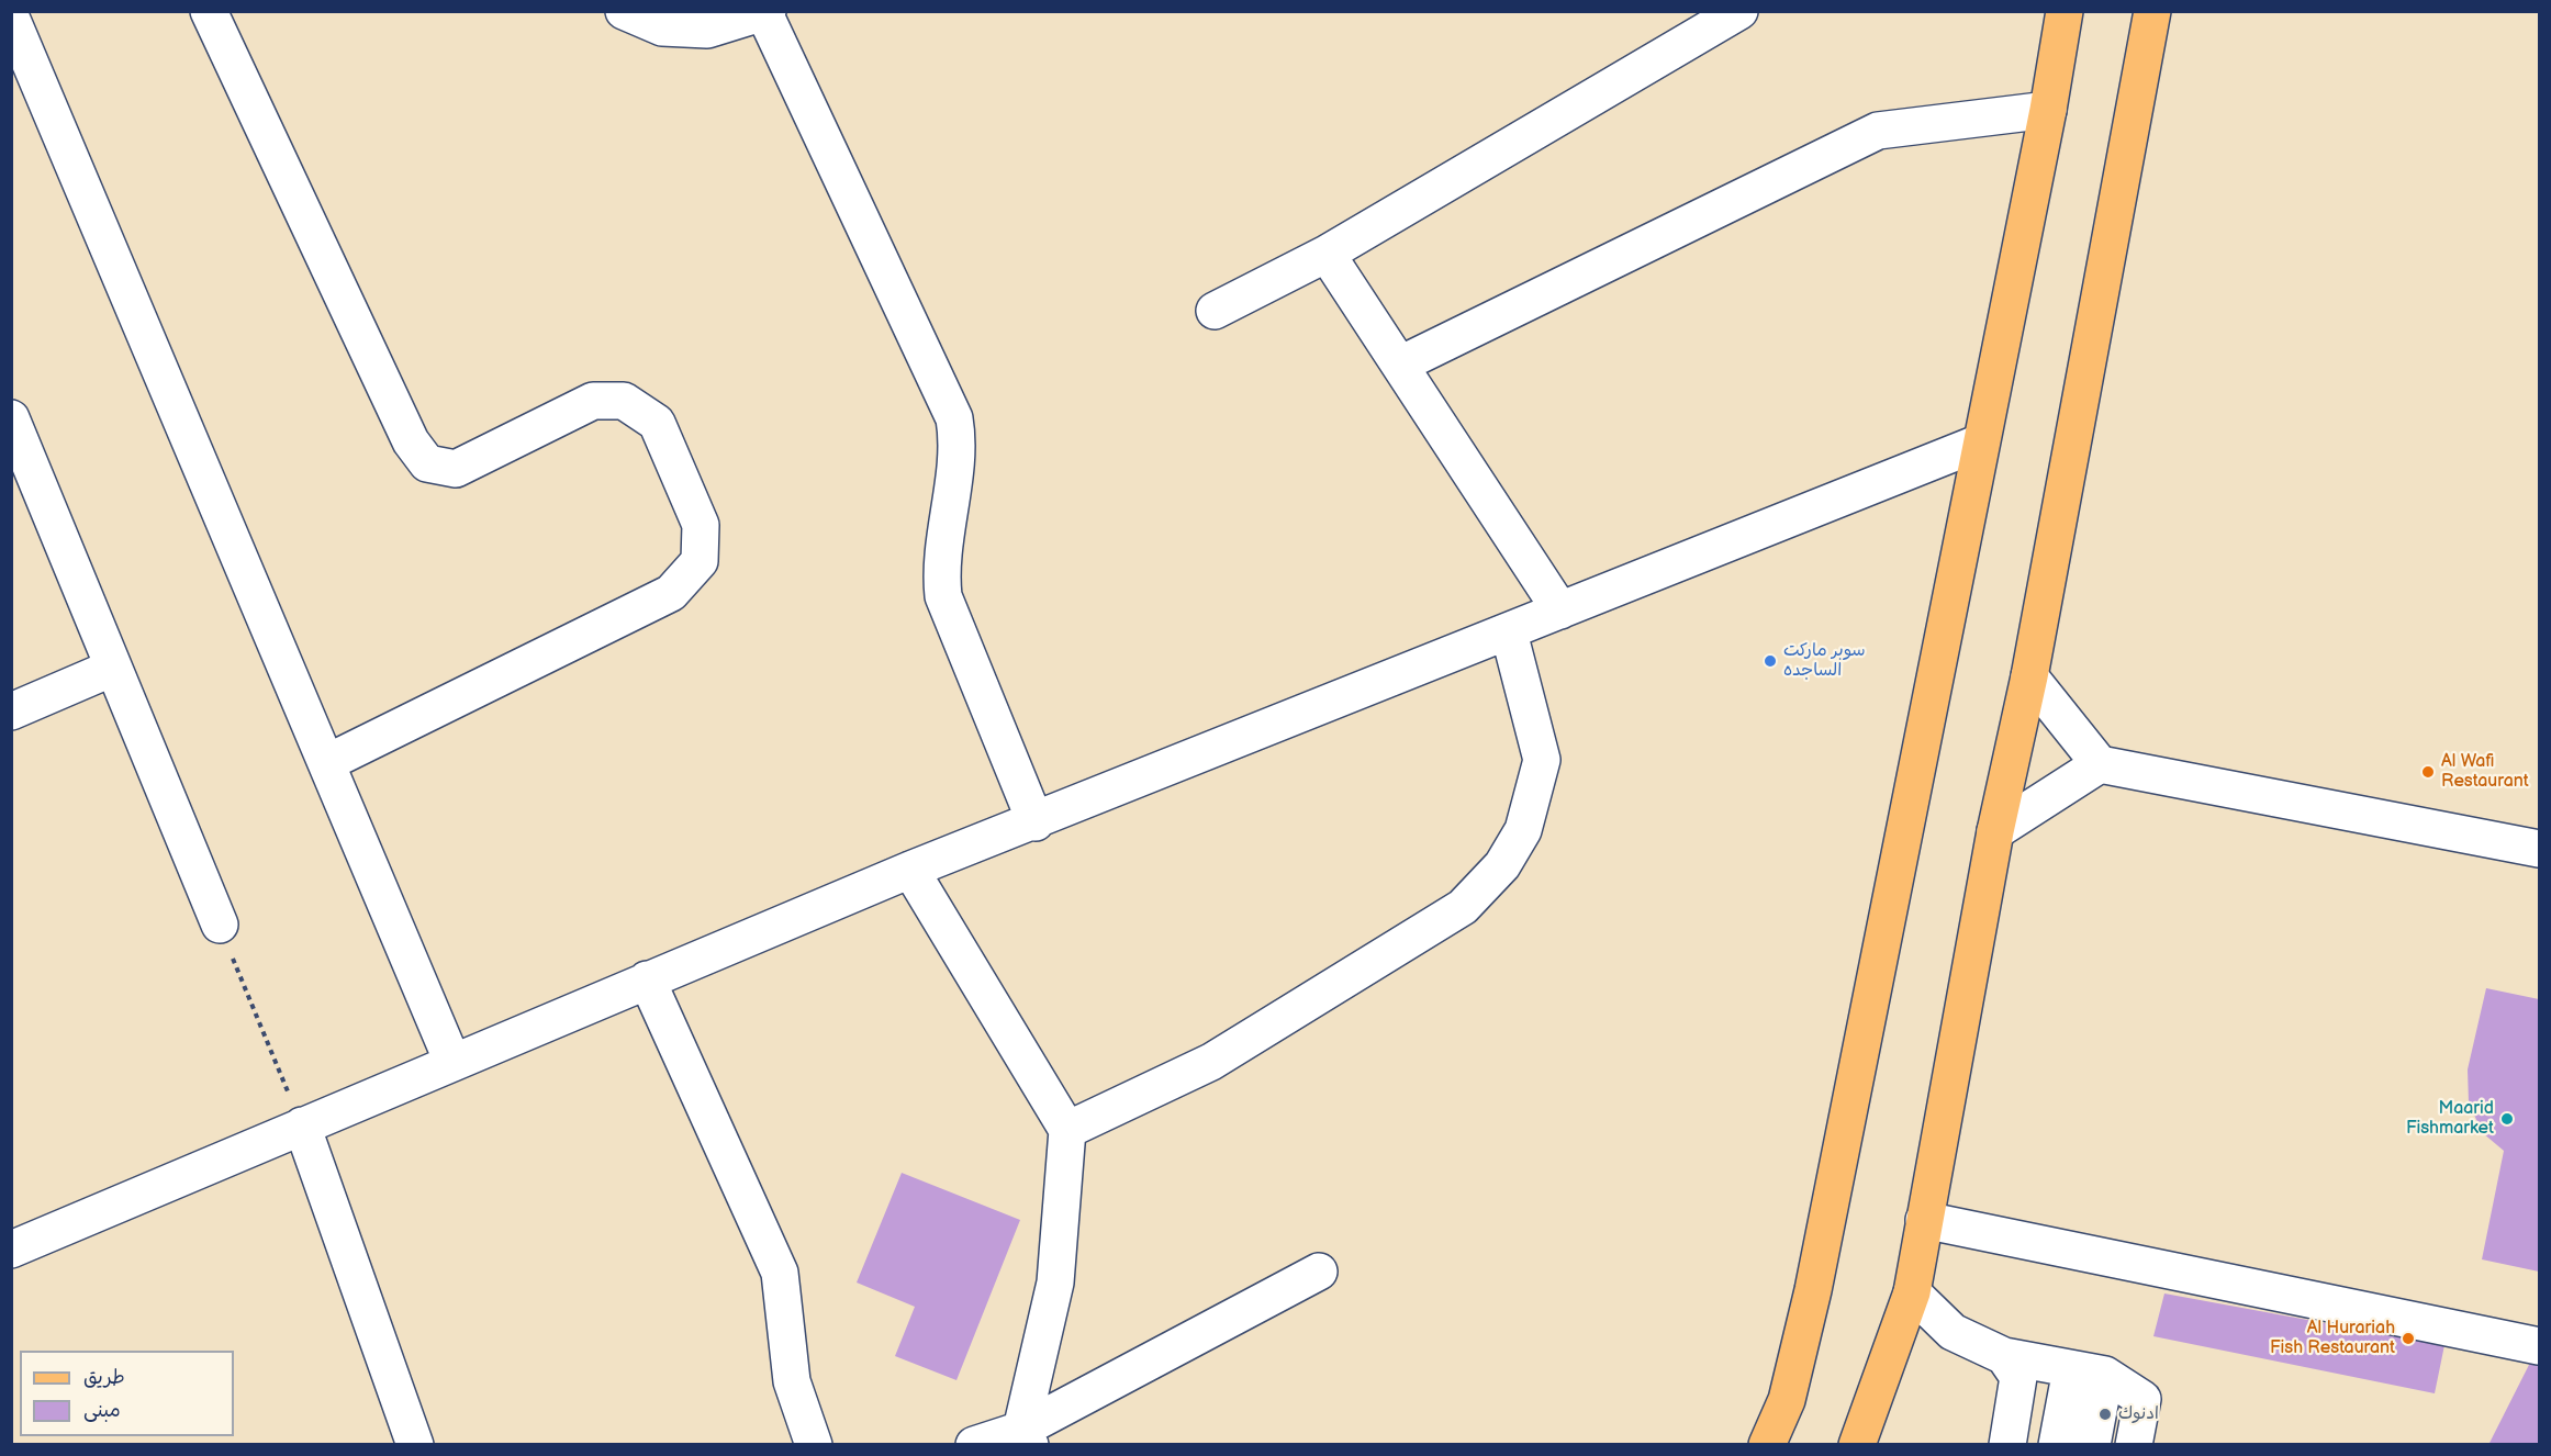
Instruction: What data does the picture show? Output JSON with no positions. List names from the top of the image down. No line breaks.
{"places":["سوبر ماركت الساجده","Al Wafi Restaurant","Maarid Fishmarket","Al Hurariah Fish Restaurant","ادنوك"],"legend":["طريق","مبنى"]}
